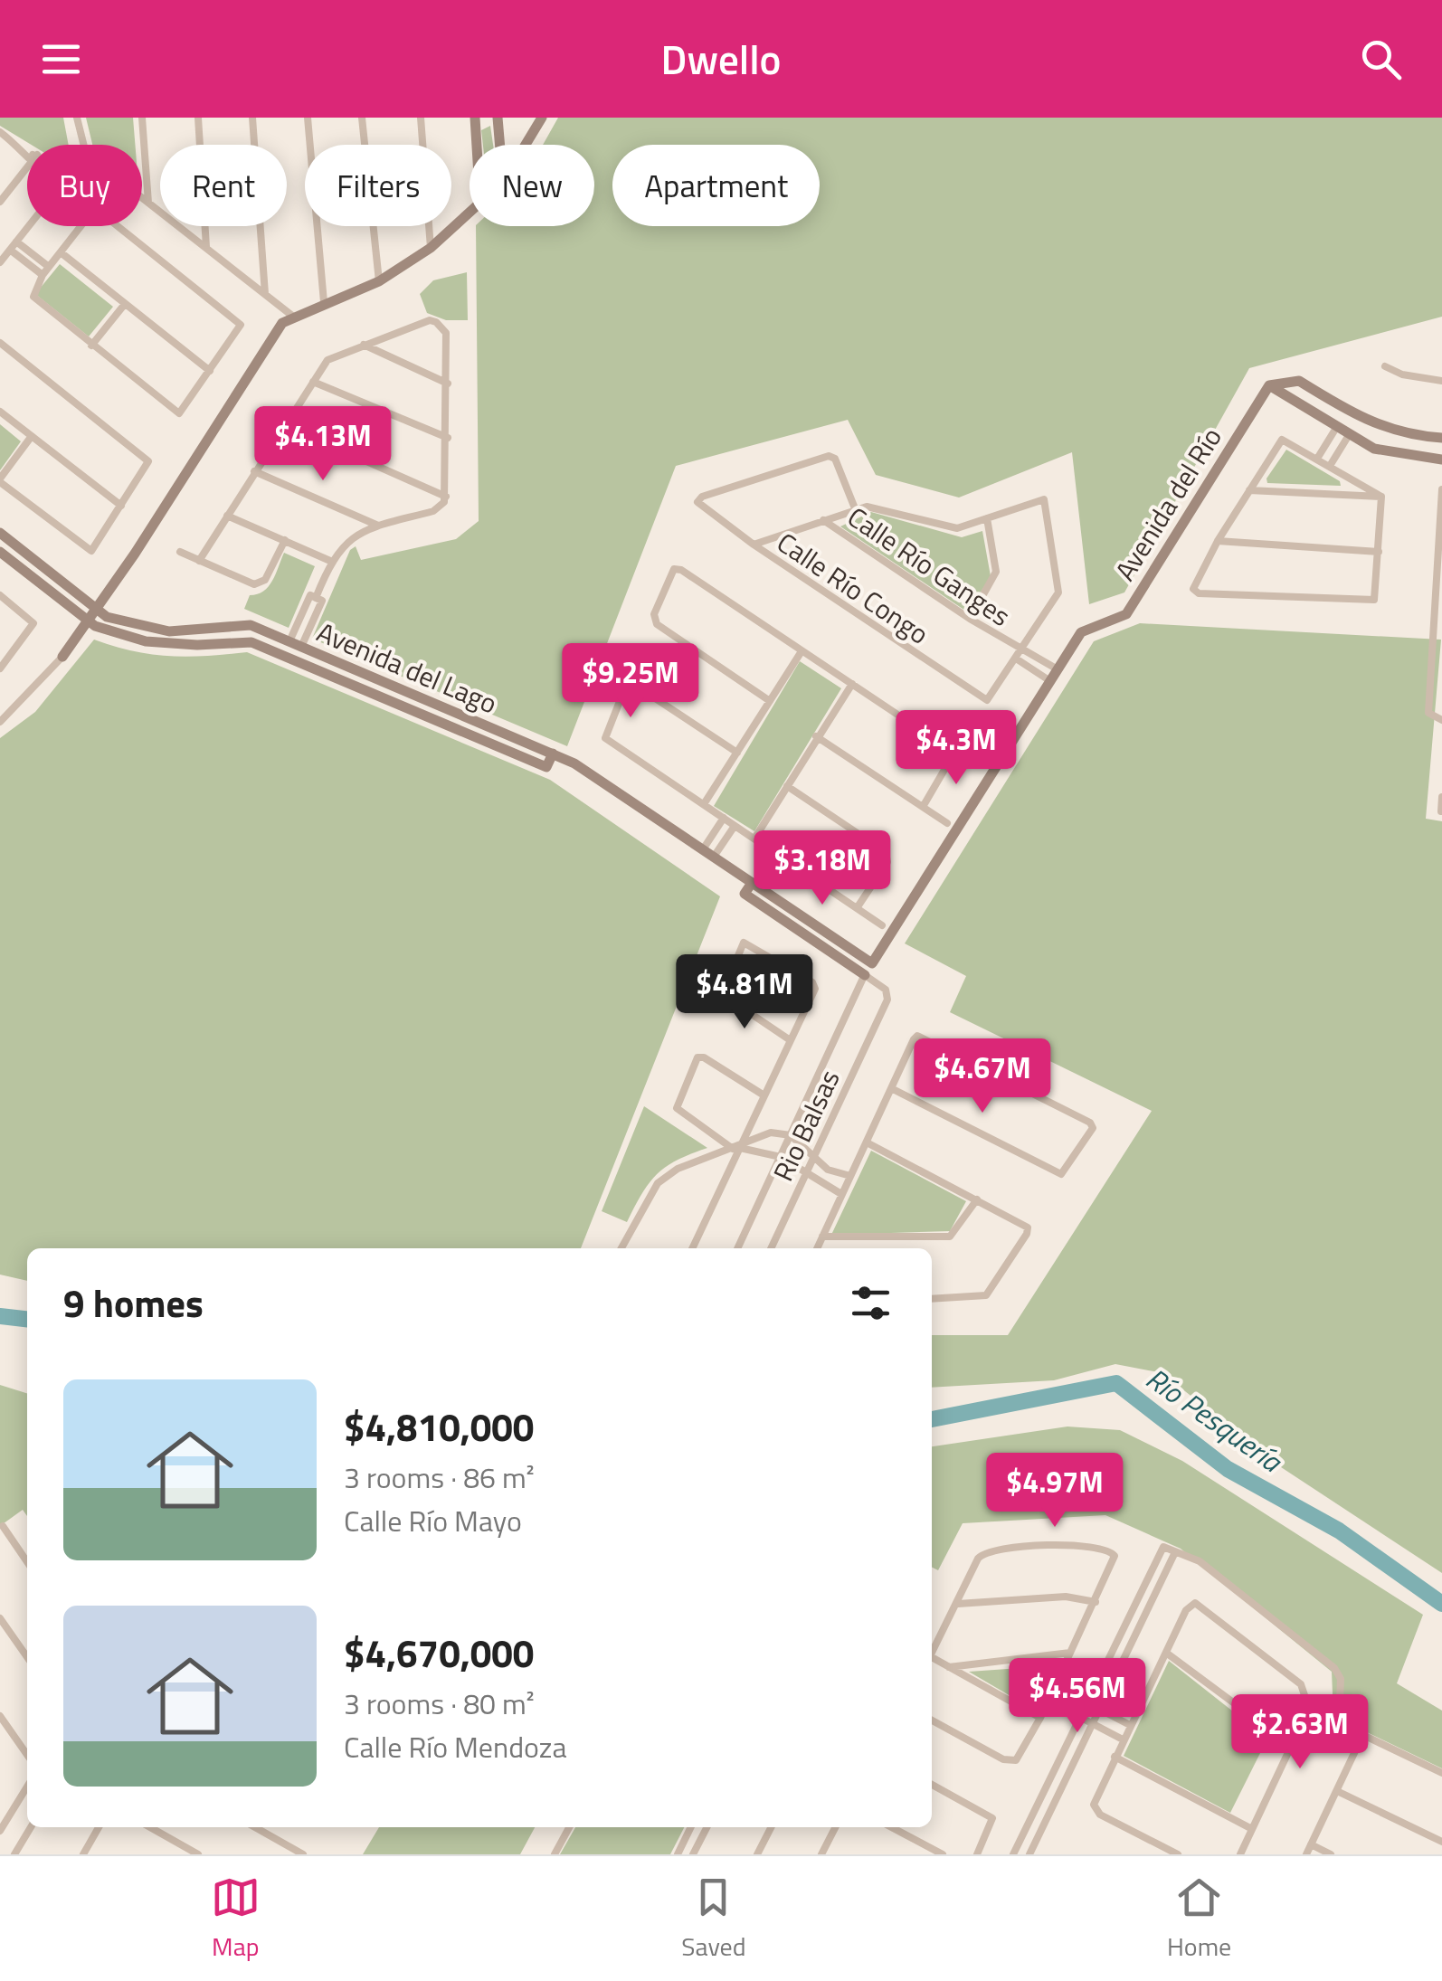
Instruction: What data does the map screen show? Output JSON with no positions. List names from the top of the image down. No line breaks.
{"streets":{"street":["Avenida del Río","Calle Río Ganges","Calle Río Congo","Avenida del Lago","Rio Balsas"]},"crossings":[["Avenida del Río","Calle Río Ganges"],["Avenida del Río","Avenida del Lago"],["Calle Río Ganges","Calle Río Congo"]],"water":["Río Pesquería"],"page":{"header":"Dwello","chip":["Buy","Rent","Filters","New","Apartment"],"price":["$4.13M","$9.25M","$4.3M","$3.18M","$4.81M","$4.67M","$4.97M","$4.56M","$2.63M"],"heading":"9 homes","list":[{"name":"$4,810,000","note":"3 rooms · 86 m² · Calle Río Mayo"},{"name":"$4,670,000","note":"3 rooms · 80 m² · Calle Río Mendoza"}],"tabs":["Map","Saved","Home"]}}
